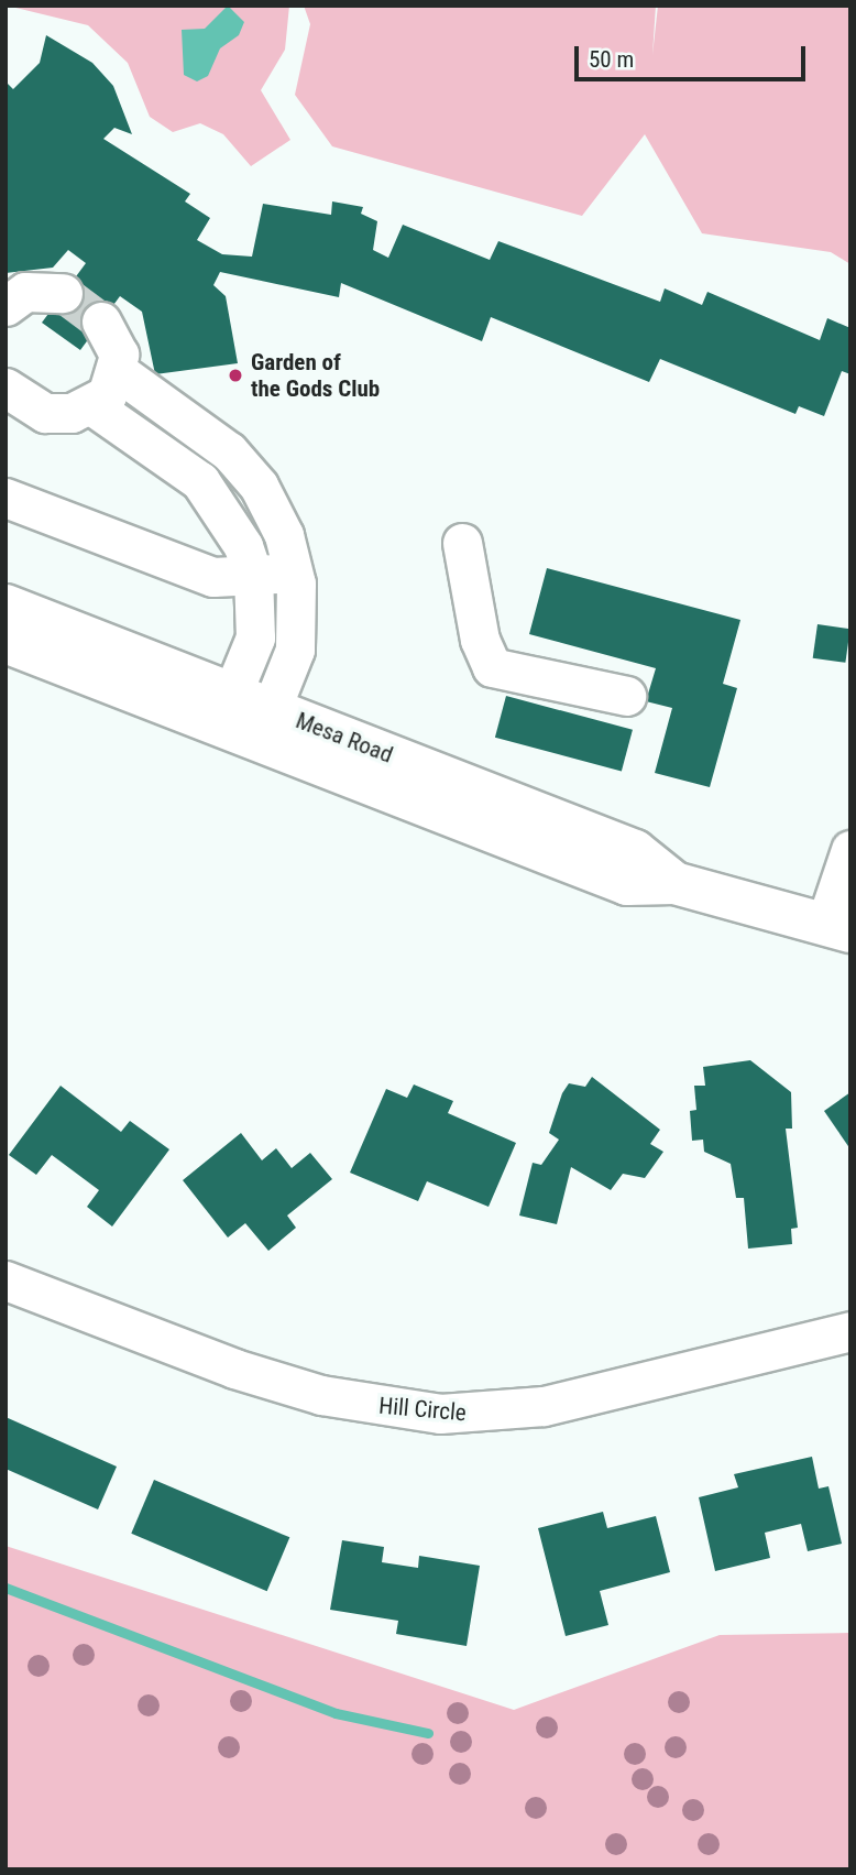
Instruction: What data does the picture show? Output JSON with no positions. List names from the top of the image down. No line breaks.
{"streets":{"main road":["Mesa Road"],"street":["Hill Circle"]},"places":["Garden of the Gods Club"],"scale_bar":"50 m"}
